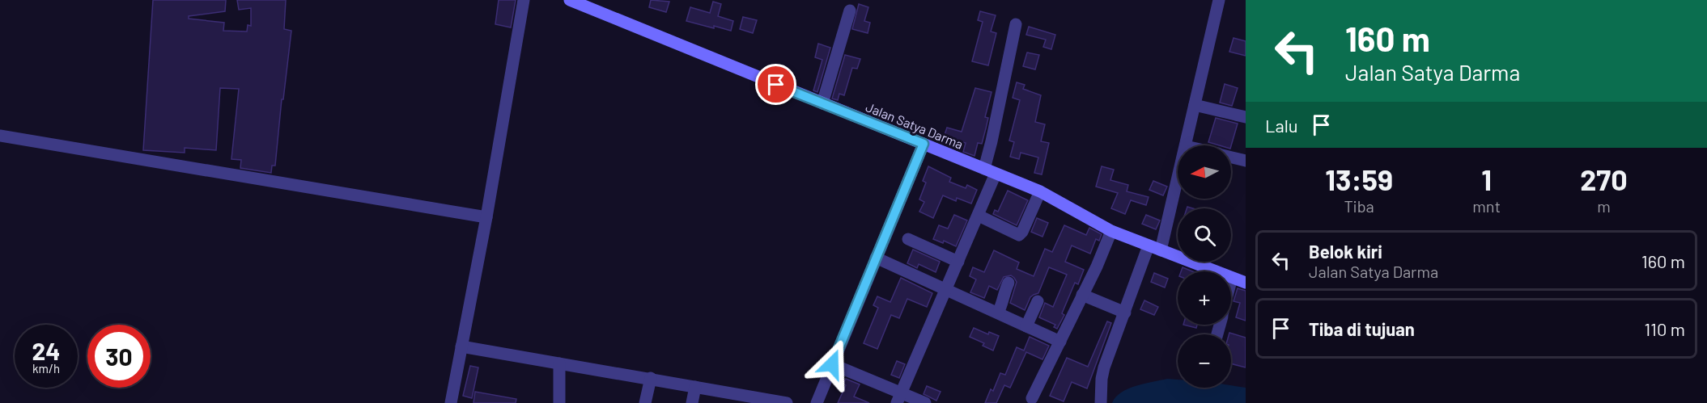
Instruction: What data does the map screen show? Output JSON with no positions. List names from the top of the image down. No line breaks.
{"streets":{"main road":["Jalan Satya Darma"]},"north":"left","page":{"turn":["160 m","Jalan Satya Darma"],"then":"Lalu","map_buttons":["+","−"],"eta":["13:59","Tiba","1","mnt","270","m"],"list":[{"name":"Belok kiri","note":"Jalan Satya Darma","value":"160 m"},{"name":"Tiba di tujuan","value":"110 m"}],"speed":"24 km/h","limit":"30"}}
